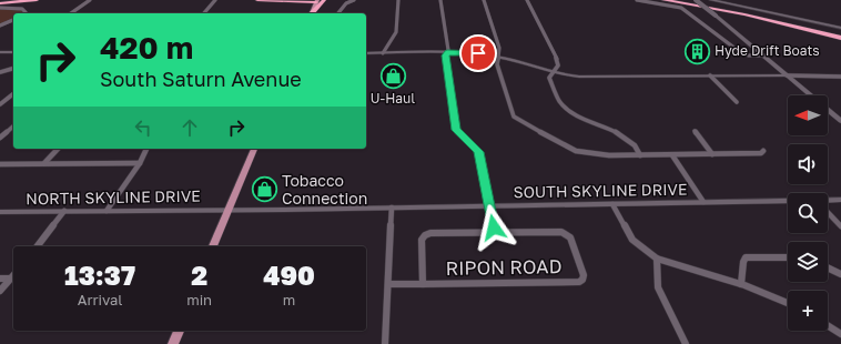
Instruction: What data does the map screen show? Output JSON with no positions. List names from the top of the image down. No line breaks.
{"streets":{"main road":["SOUTH SKYLINE DRIVE","NORTH SKYLINE DRIVE"],"street":["RIPON ROAD"]},"crossings":[["SOUTH SKYLINE DRIVE","NORTH SKYLINE DRIVE"]],"places":{"building":["Hyde Drift Boats"],"shop":["U-Haul","Tobacco Connection"]},"north":"left","page":{"turn":["420 m","South Saturn Avenue"],"map_buttons":"+","eta":["13:37","Arrival","2","min","490","m"]}}
